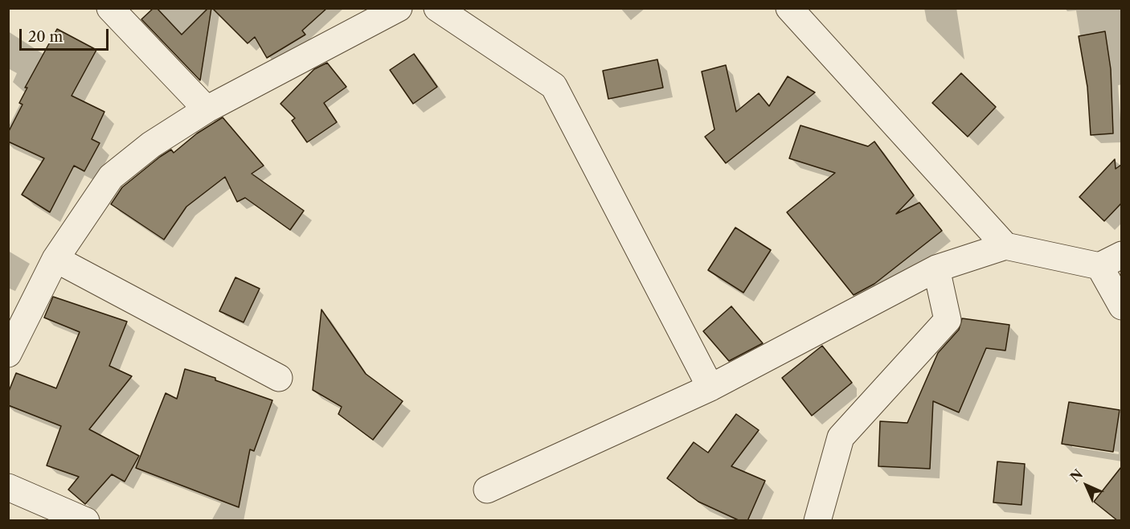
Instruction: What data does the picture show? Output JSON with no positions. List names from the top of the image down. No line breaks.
{"scale_bar":"20 m","north":"top left"}
